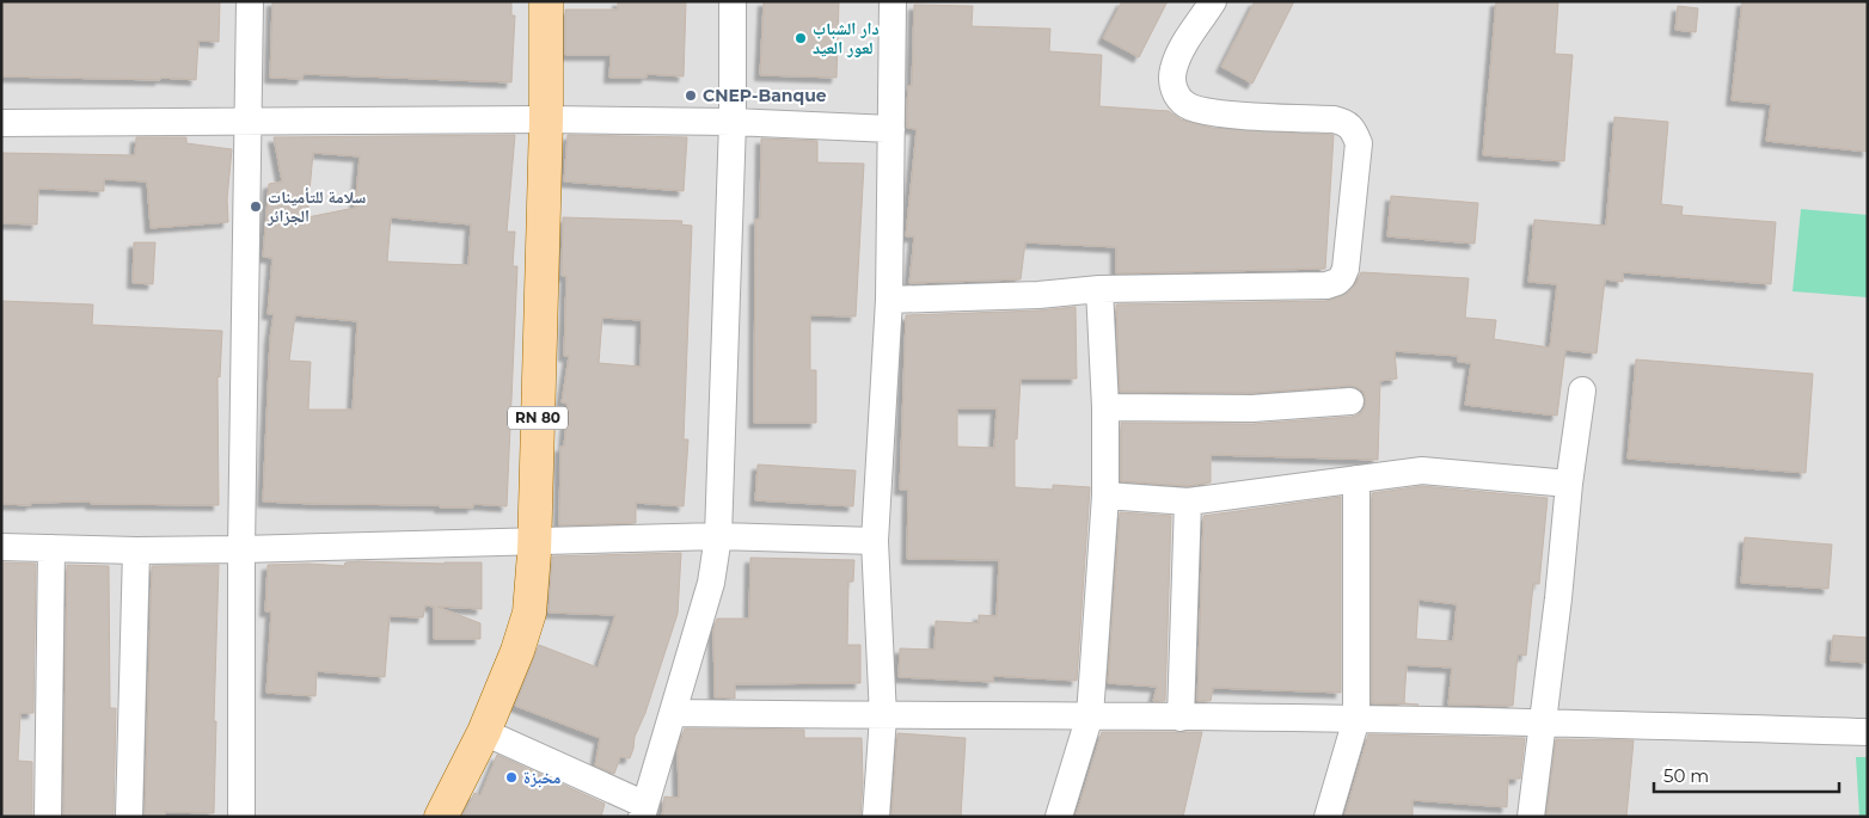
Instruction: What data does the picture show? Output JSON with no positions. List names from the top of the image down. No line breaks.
{"streets":{"main road":["RN 80"]},"places":["دار الشباب لعور العيد","CNEP-Banque","سلامة للتأمينات الجزائر","مخبزة"],"scale_bar":"50 m"}
